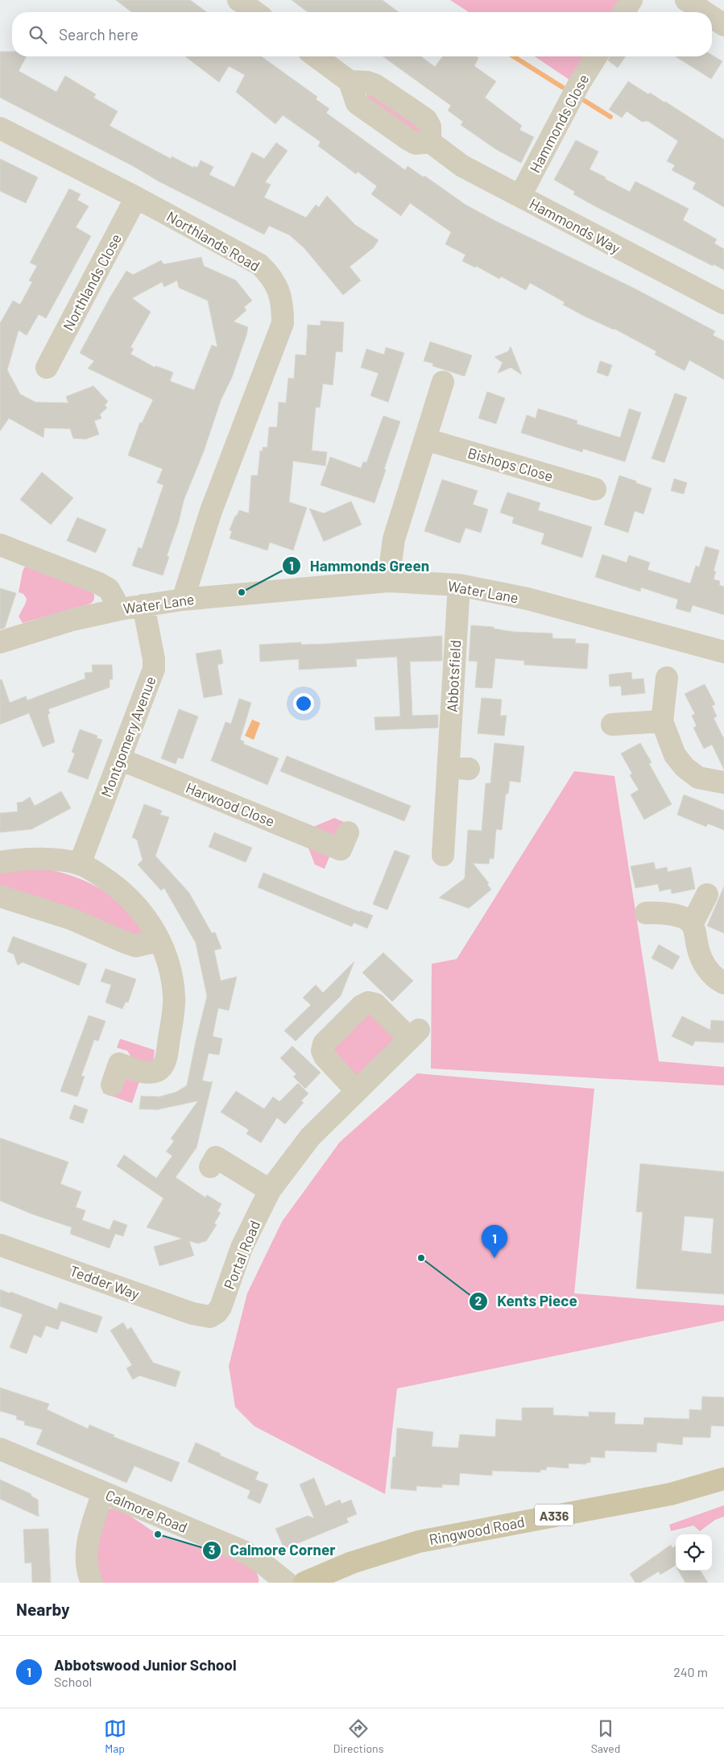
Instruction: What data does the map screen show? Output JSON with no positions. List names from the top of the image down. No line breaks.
{"streets":{"main road":["A336","Ringwood Road"],"street":["Hammonds Close","Hammonds Way","Northlands Road","Northlands Close","Bishops Close","Water Lane","Abbotsfield","Montgomery Avenue","Harwood Close","Portal Road","Tedder Way","Calmore Road"]},"crossings":[["Hammonds Close","Hammonds Way"],["Northlands Road","Northlands Close"],["Northlands Road","Water Lane"],["Water Lane","Abbotsfield"],["Water Lane","Montgomery Avenue"],["Montgomery Avenue","Harwood Close"],["Portal Road","Tedder Way"]],"places":["Hammonds Green","Kents Piece","Calmore Corner"],"page":{"search":"Search here","pins":"1","heading":"Nearby","list":[{"mark":"1","name":"Abbotswood Junior School","note":"School","value":"240 m"}],"nav":["Map","Directions","Saved"]}}
